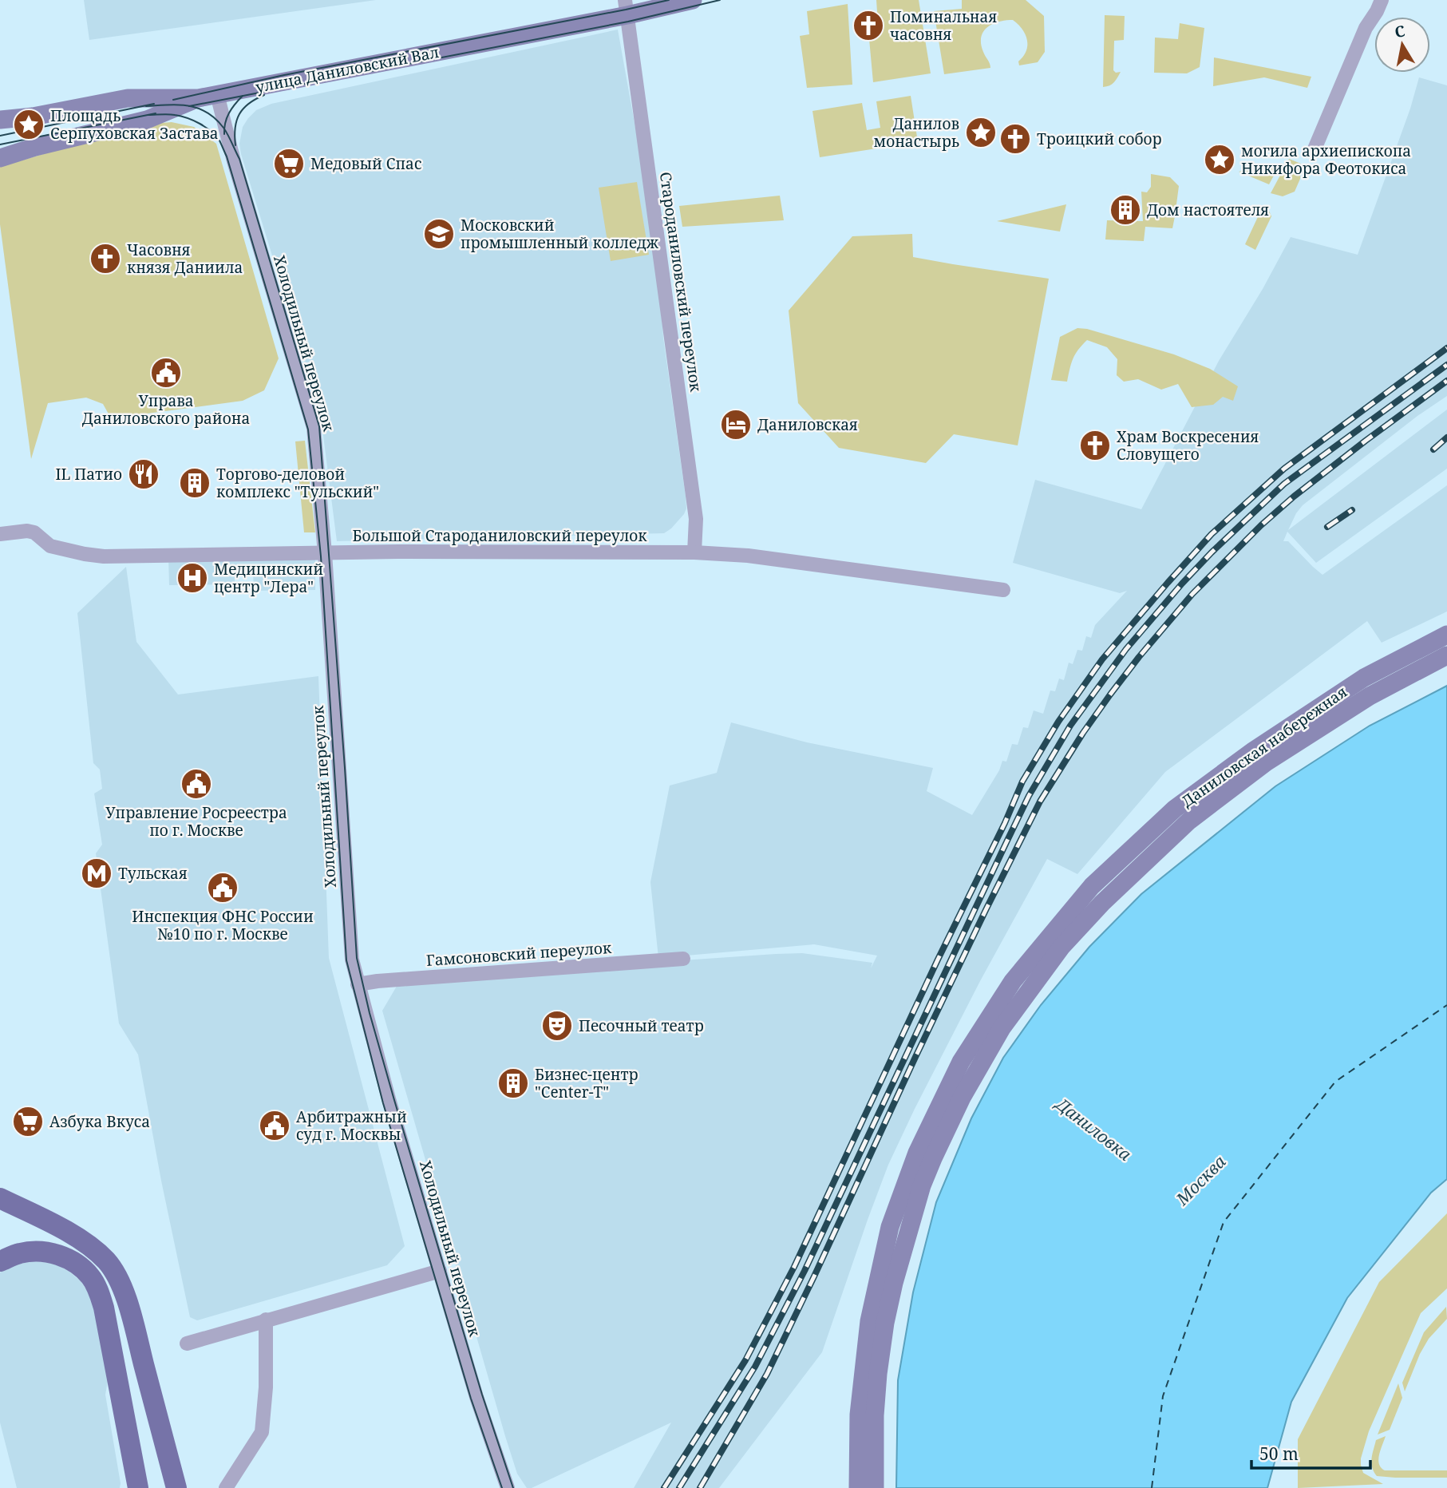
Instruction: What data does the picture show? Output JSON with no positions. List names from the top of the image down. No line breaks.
{"streets":{"main road":["улица Даниловский Вал","Даниловская набережная"],"street":["Староданиловский переулок","Холодильный переулок","Большой Староданиловский переулок","Гамсоновский переулок"]},"crossings":[["улица Даниловский Вал","Староданиловский переулок"],["улица Даниловский Вал","Холодильный переулок"],["Староданиловский переулок","Большой Староданиловский переулок"],["Холодильный переулок","Большой Староданиловский переулок"],["Холодильный переулок","Гамсоновский переулок"]],"water":["Даниловка","Москва"],"places":{"church":["Поминальная часовня","Троицкий собор","Часовня князя Даниила","Храм Воскресения Словущего"],"place":["Площадь Серпуховская Застава","Данилов монастырь","могила архиепископа Никифора Феотокиса"],"supermarket":["Медовый Спас","Азбука Вкуса"],"building":["Дом настоятеля","Торгово-деловой комплекс \"Тульский\"","Бизнес-центр \"Center-T\""],"school or university":["Московский промышленный колледж"],"public building":["Управа Даниловского района","Управление Росреестра по г. Москве","Инспекция ФНС России №10 по г. Москве","Арбитражный суд г. Москвы"],"hotel":["Даниловская"],"restaurant":["IL Патио"],"hospital":["Медицинский центр \"Лера\""],"metro station":["Тульская"],"theatre":["Песочный театр"]},"scale_bar":"50 m","north":"top"}
